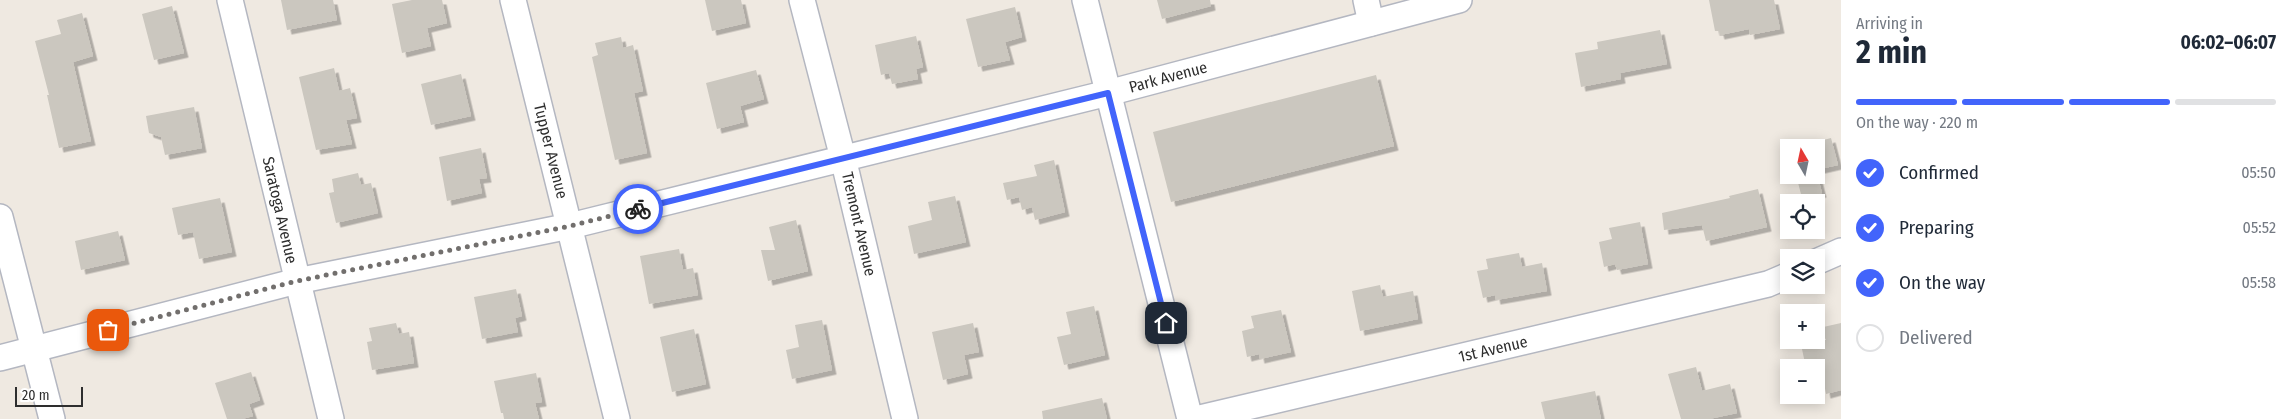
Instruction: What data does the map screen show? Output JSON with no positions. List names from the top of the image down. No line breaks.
{"streets":{"street":["Park Avenue","Tupper Avenue","Saratoga Avenue","Tremont Avenue","1st Avenue"]},"crossings":[["Park Avenue","Tupper Avenue"],["Park Avenue","Saratoga Avenue"],["Park Avenue","Tremont Avenue"]],"scale_bar":"20 m","north":"top","page":{"heading":["2 min","Arriving in","06:02–06:07"],"bar":"On the way · 220 m","map_buttons":["+","−"],"list":[["Confirmed","05:50"],["Preparing","05:52"],["On the way","05:58"],"Delivered"],"scale":"20 m"}}
